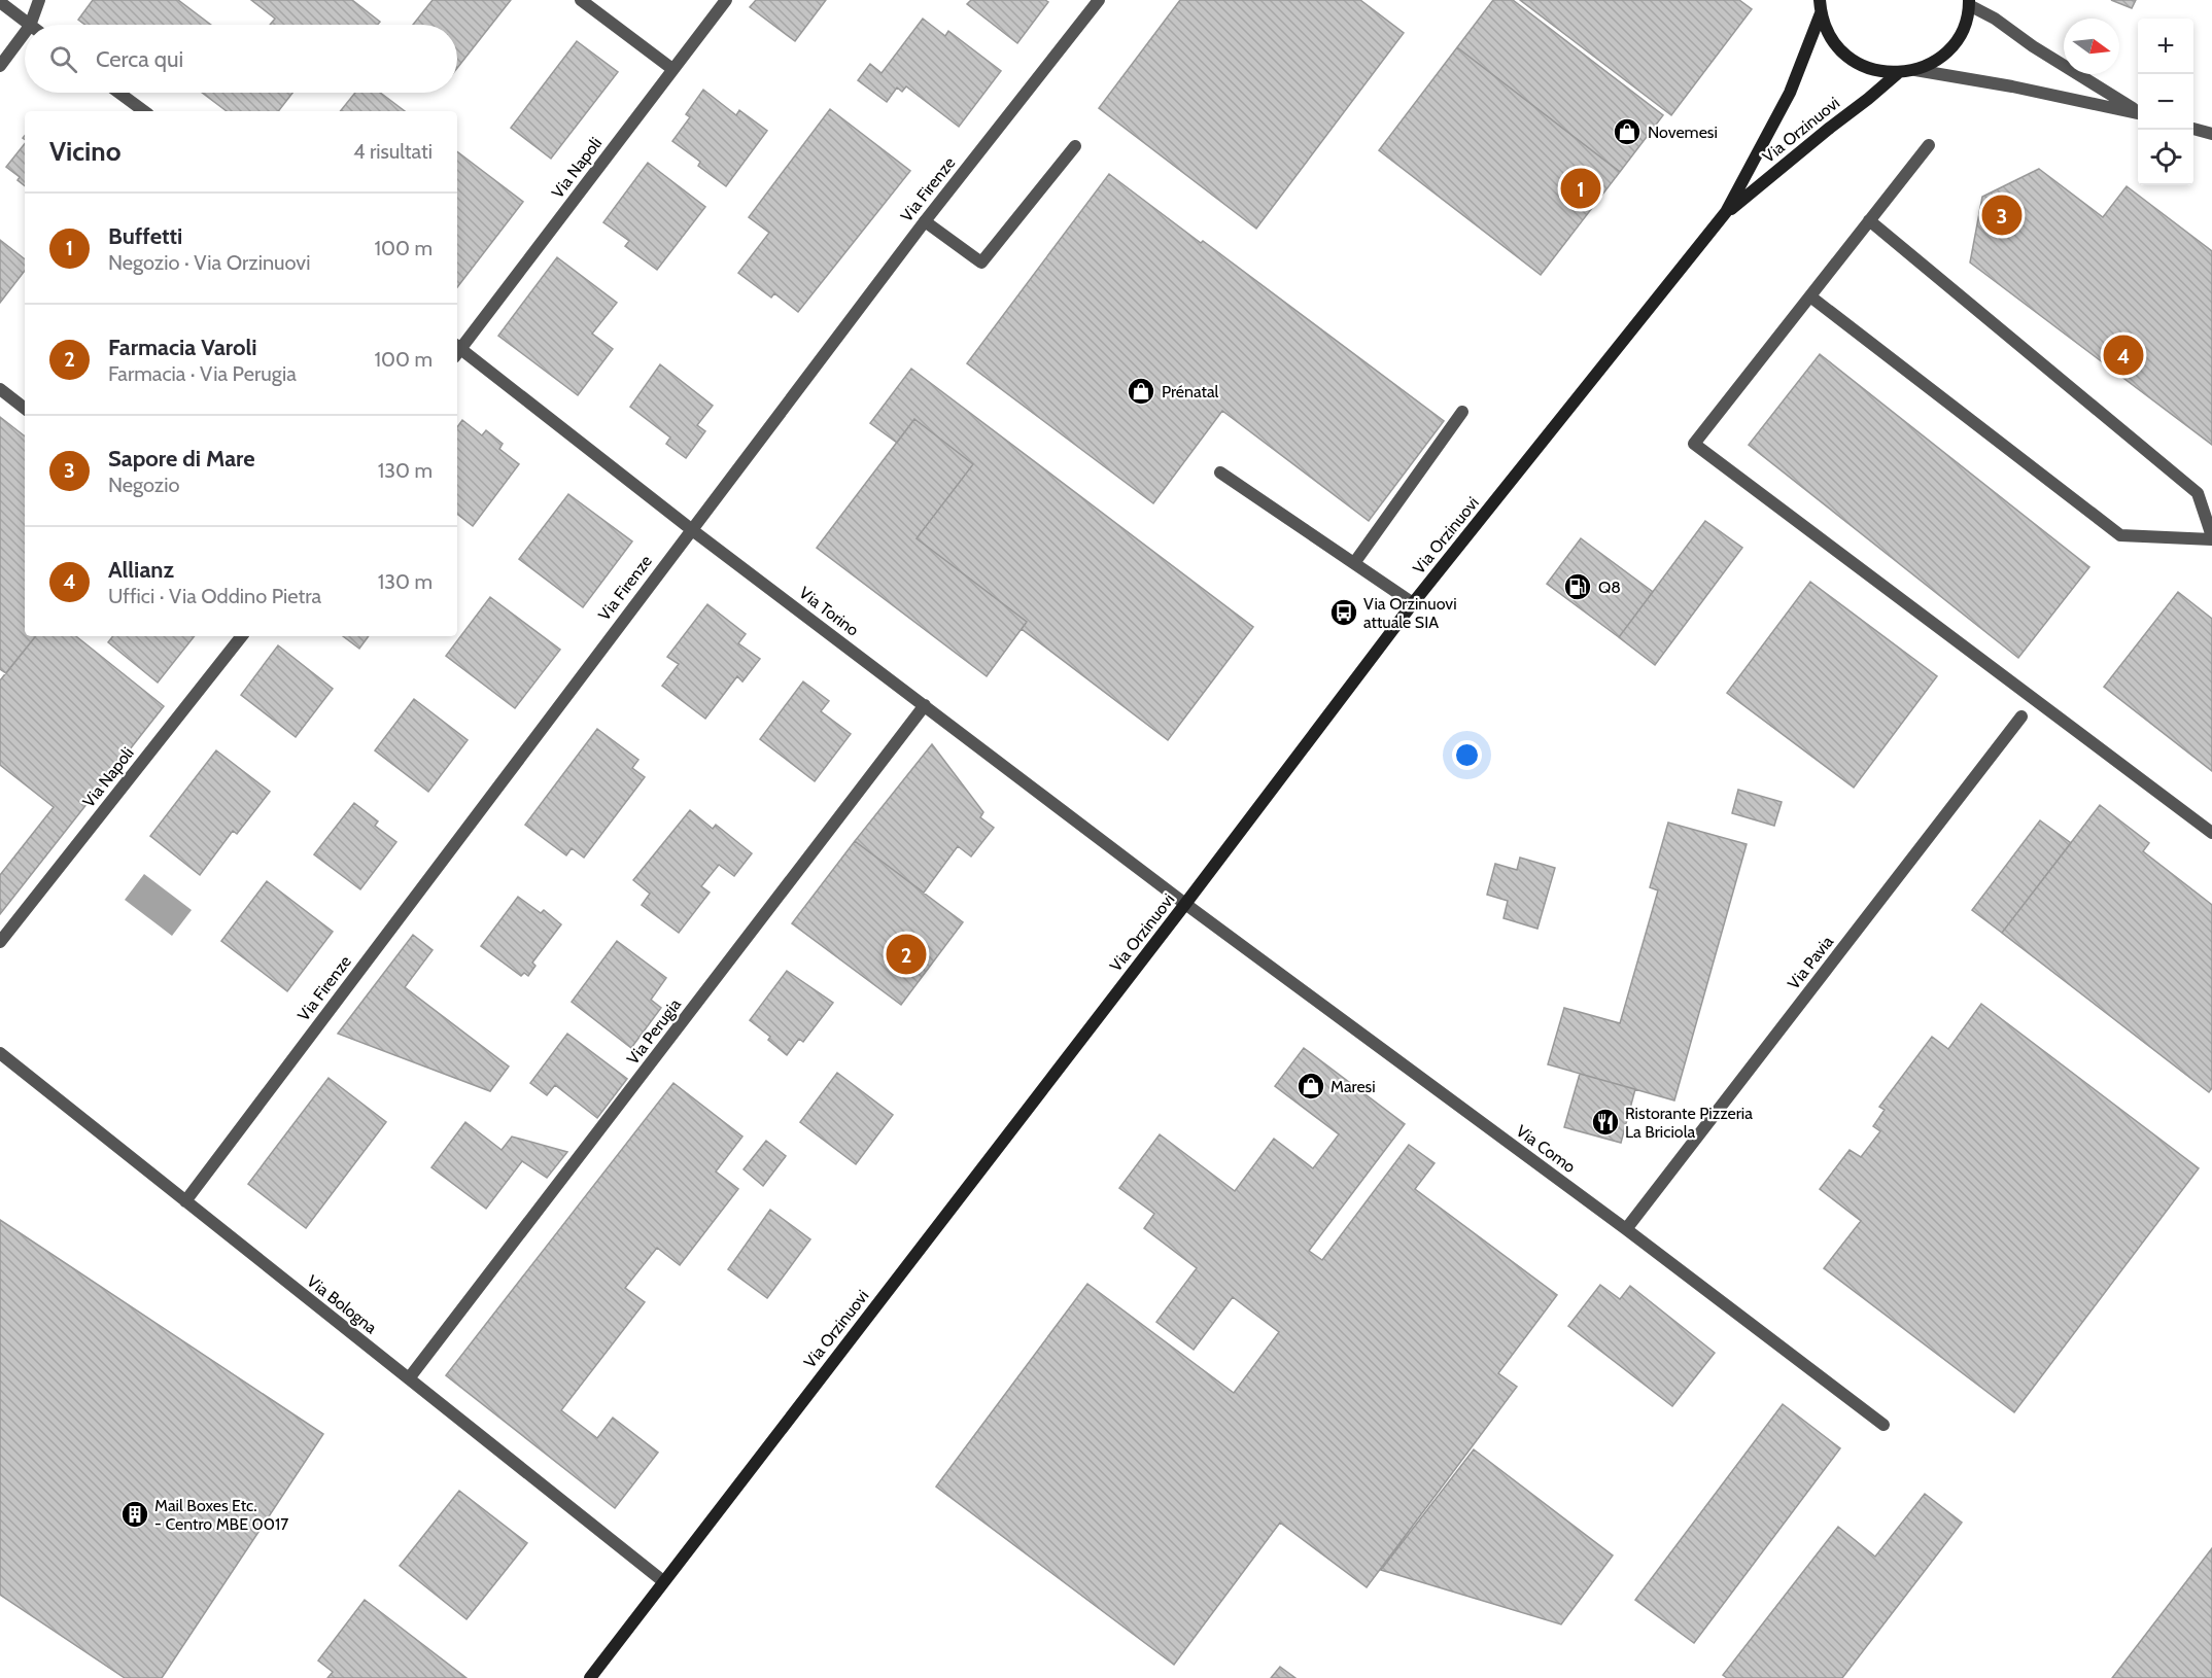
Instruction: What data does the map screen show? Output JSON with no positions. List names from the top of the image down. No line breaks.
{"streets":{"main road":["Via Orzinuovi"],"street":["Via Napoli","Via Firenze","Via Torino","Via Pavia","Via Perugia","Via Como","Via Bologna"]},"crossings":[["Via Orzinuovi","Via Torino"],["Via Orzinuovi","Via Como"],["Via Orzinuovi","Via Bologna"],["Via Firenze","Via Torino"],["Via Firenze","Via Bologna"],["Via Torino","Via Perugia"],["Via Torino","Via Como"],["Via Pavia","Via Como"],["Via Perugia","Via Bologna"]],"places":{"shop":["Novemesi","Prénatal","Maresi"],"fuel station":["Q8"],"bus stop":["Via Orzinuovi attuale SIA"],"restaurant":["Ristorante Pizzeria La Briciola"],"building":["Mail Boxes Etc. - Centro MBE 0017"]},"north":"right","page":{"map_buttons":["+","−"],"search":"Cerca qui","heading":["Vicino","4 risultati"],"pins":["1","3","4","2"],"list":[{"mark":"1","name":"Buffetti","note":"Negozio · Via Orzinuovi","value":"100 m"},{"mark":"2","name":"Farmacia Varoli","note":"Farmacia · Via Perugia","value":"100 m"},{"mark":"3","name":"Sapore di Mare","note":"Negozio","value":"130 m"},{"mark":"4","name":"Allianz","note":"Uffici · Via Oddino Pietra","value":"130 m"}]}}
